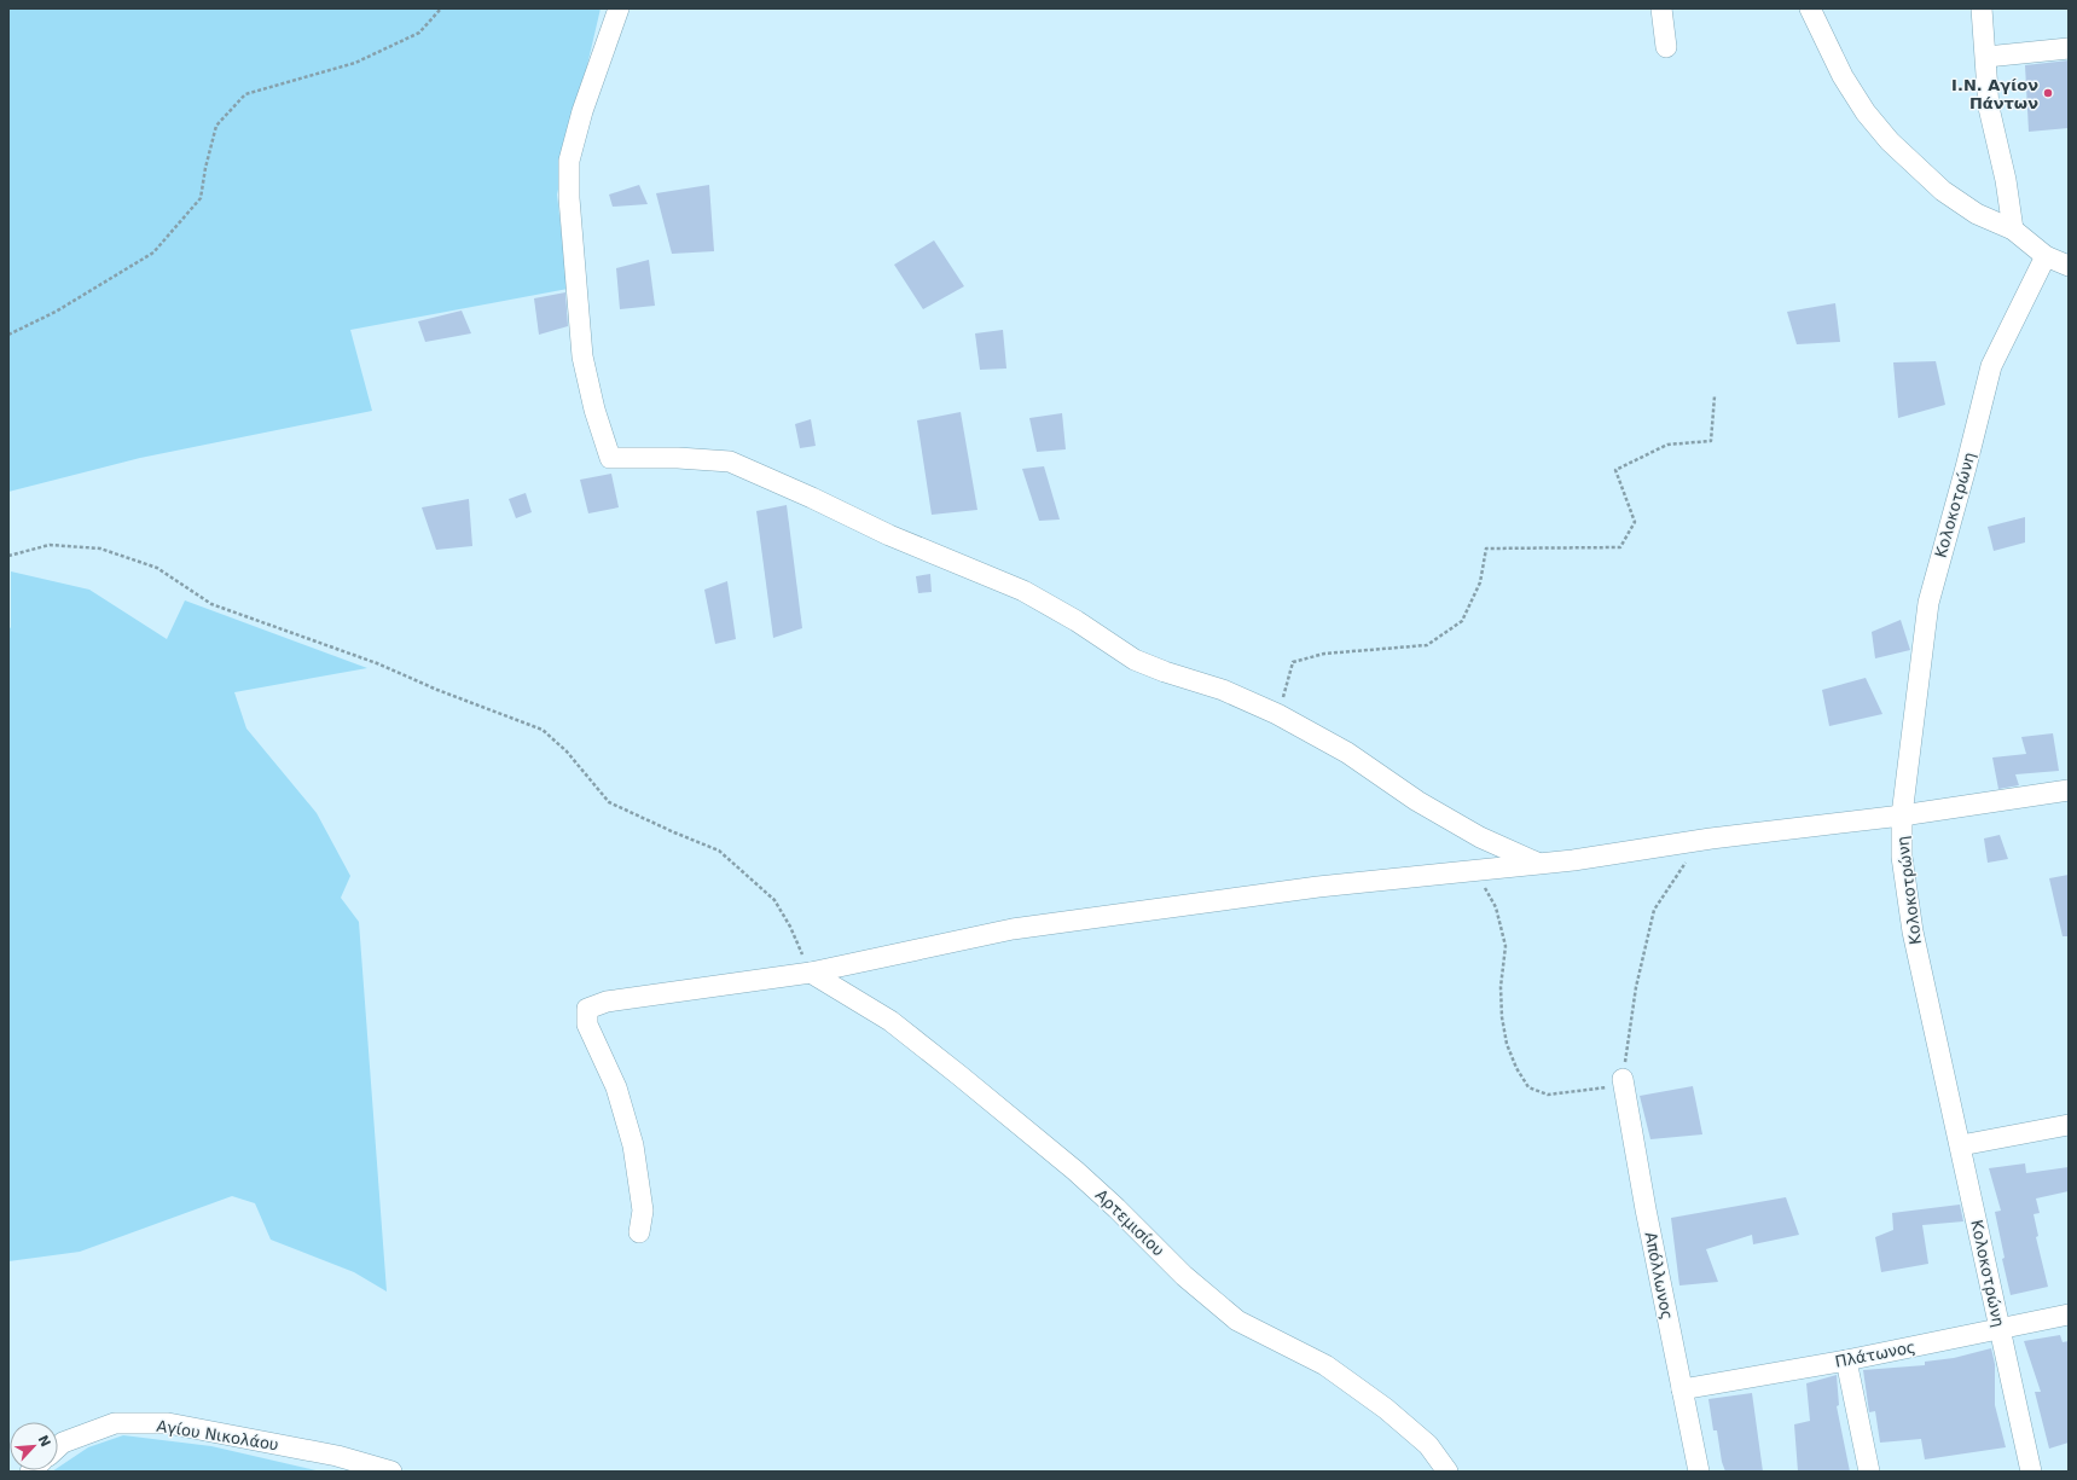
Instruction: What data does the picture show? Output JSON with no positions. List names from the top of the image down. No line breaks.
{"streets":{"street":["Κολοκοτρώνη","Αρτεμισίου","Απόλλωνος","Πλάτωνος","Αγίου Νικολάου"]},"crossings":[["Κολοκοτρώνη","Πλάτωνος"],["Απόλλωνος","Πλάτωνος"]],"places":["Ι.Ν. Αγίον Πάντων"],"north":"top right"}
